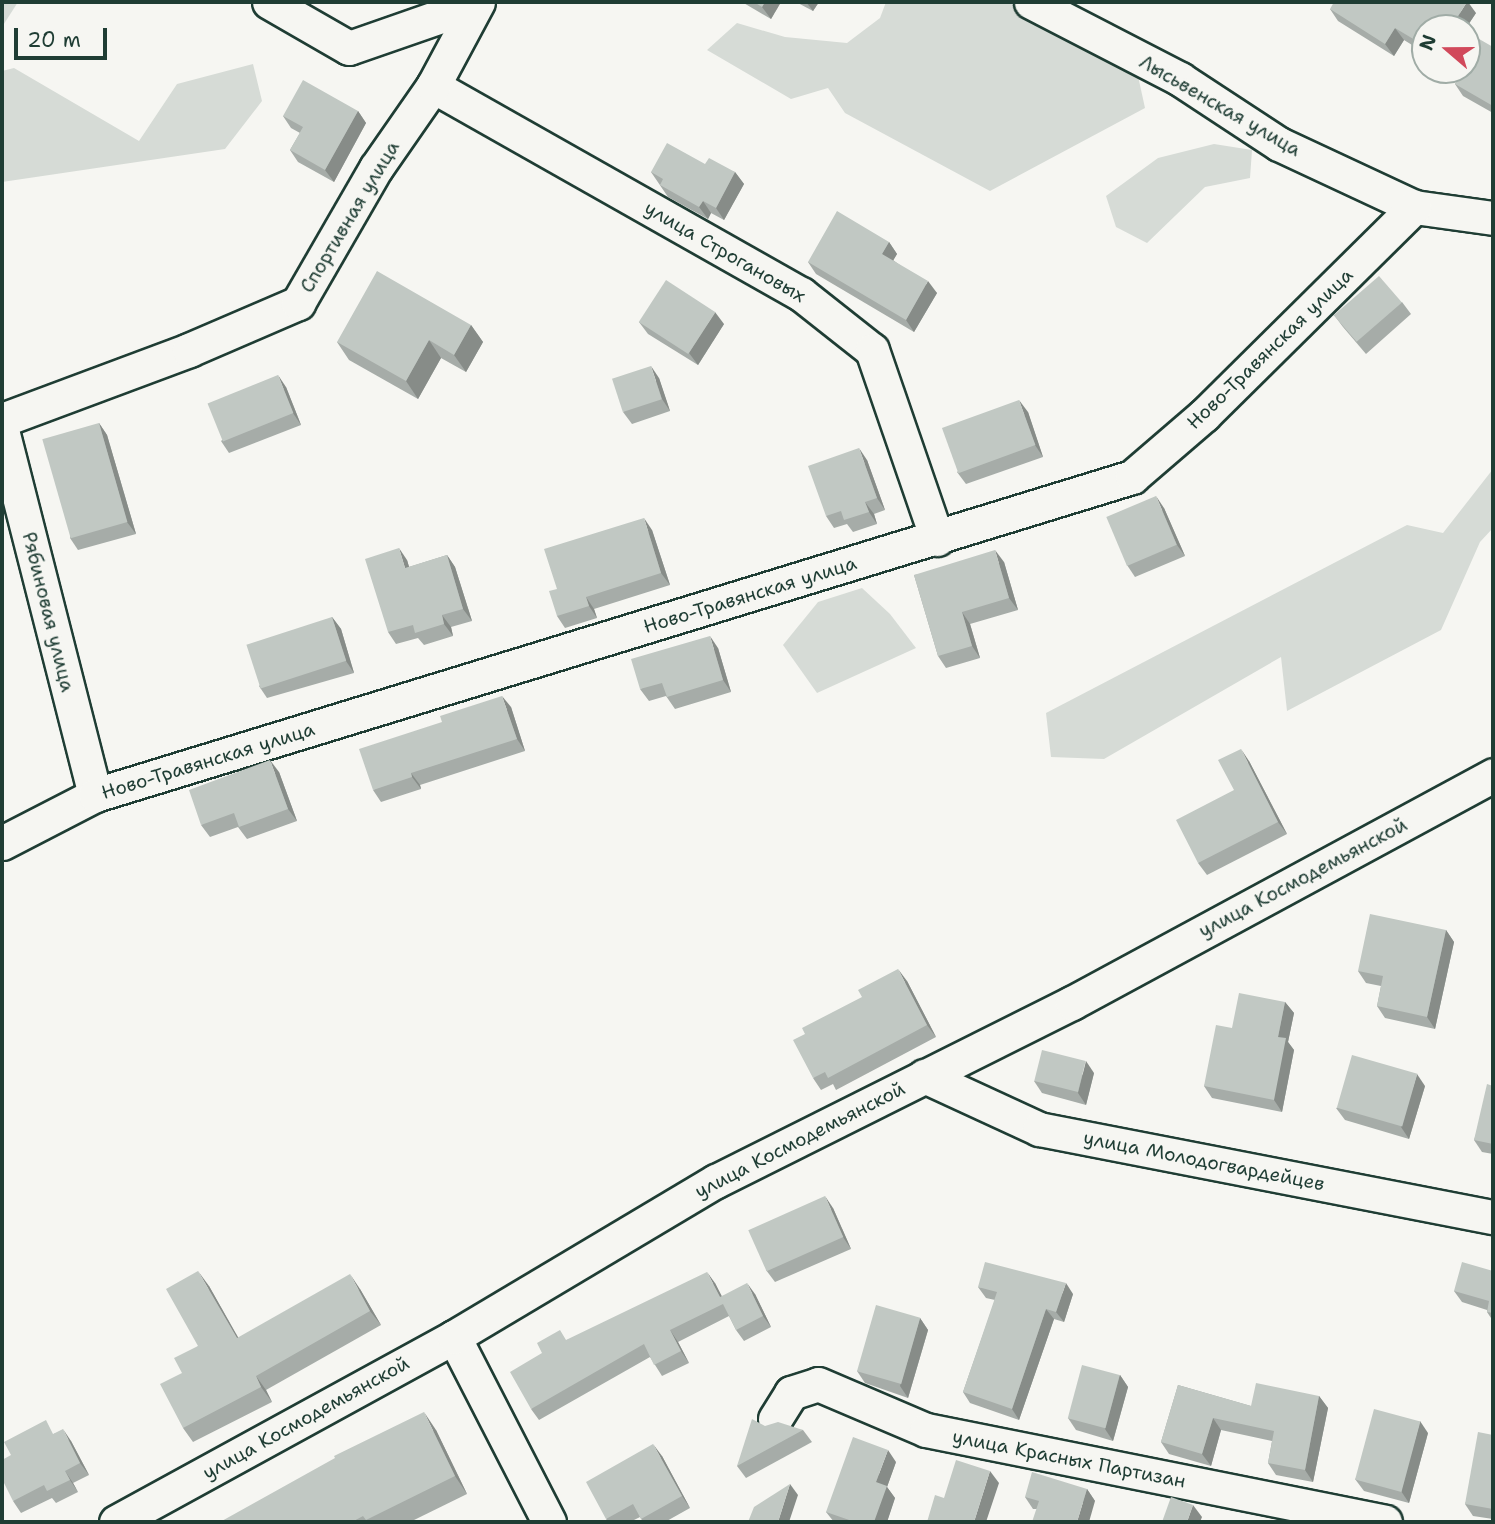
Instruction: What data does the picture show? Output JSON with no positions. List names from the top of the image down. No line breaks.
{"streets":{"street":["Лысьвенская улица","Спортивная улица","улица Строгановых","Ново-Травянская улица","Рябиновая улица","улица Космодемьянской","улица Молодогвардейцев","улица Красных Партизан"]},"crossings":[["Лысьвенская улица","Ново-Травянская улица"],["Спортивная улица","улица Строгановых"],["улица Строгановых","Ново-Травянская улица"],["Ново-Травянская улица","Рябиновая улица"],["улица Космодемьянской","улица Молодогвардейцев"]],"scale_bar":"20 m","north":"left"}
